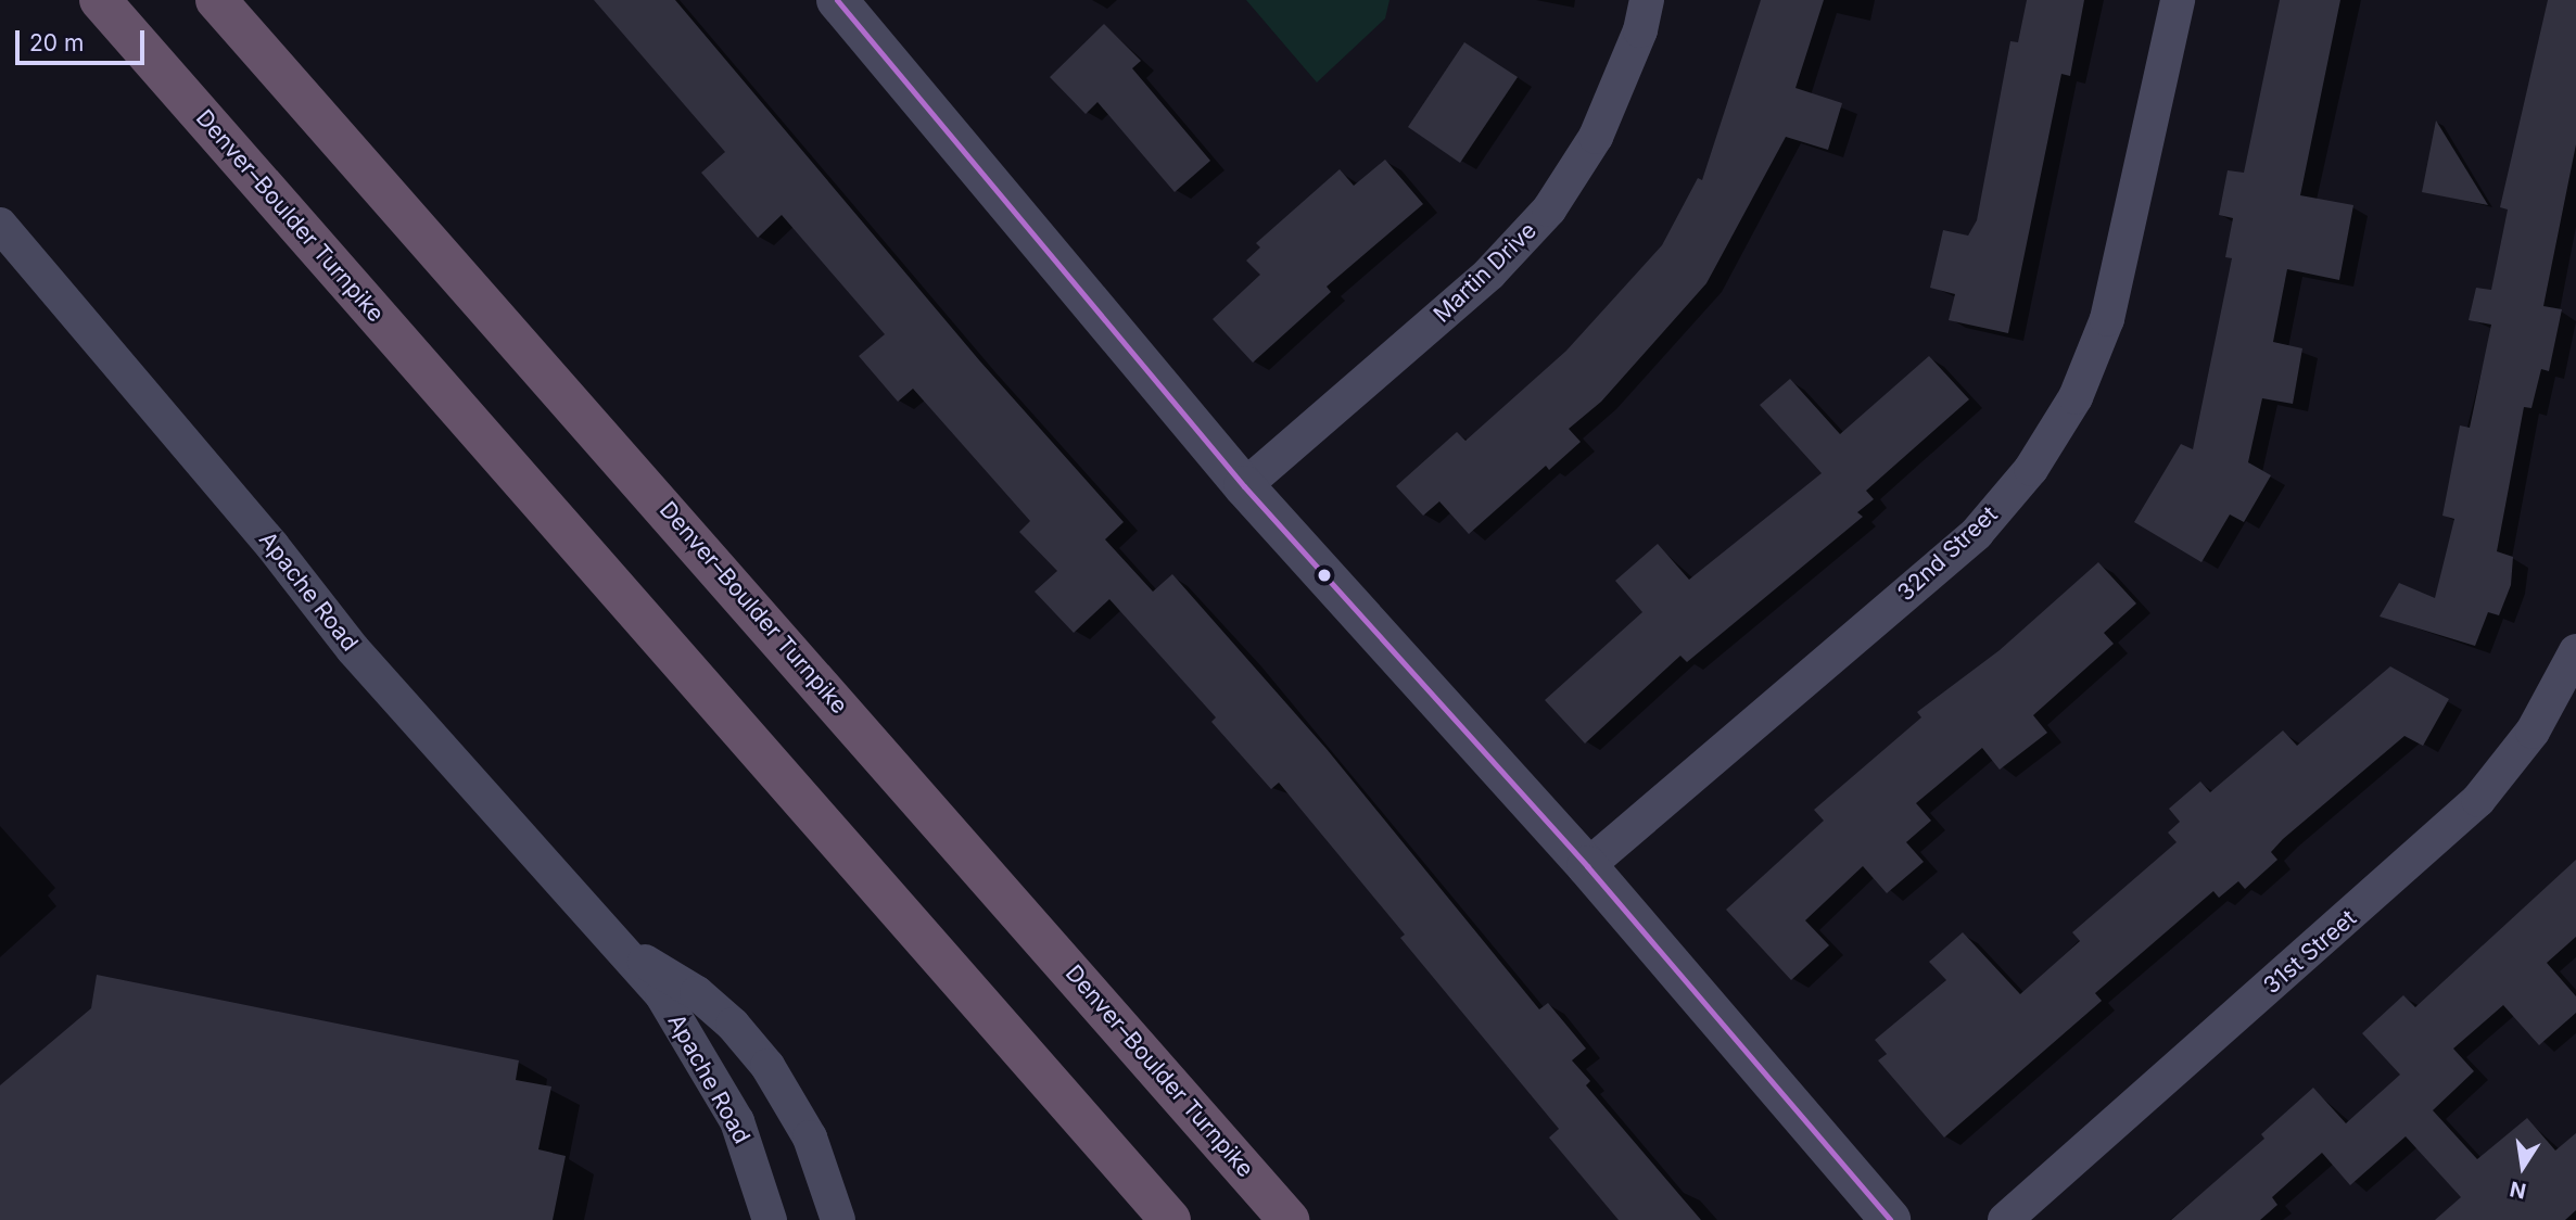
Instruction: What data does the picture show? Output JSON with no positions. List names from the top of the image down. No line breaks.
{"streets":{"highway":["Denver–Boulder Turnpike"],"street":["Martin Drive","32nd Street","Apache Road","31st Street"]},"scale_bar":"20 m","north":"bottom"}
